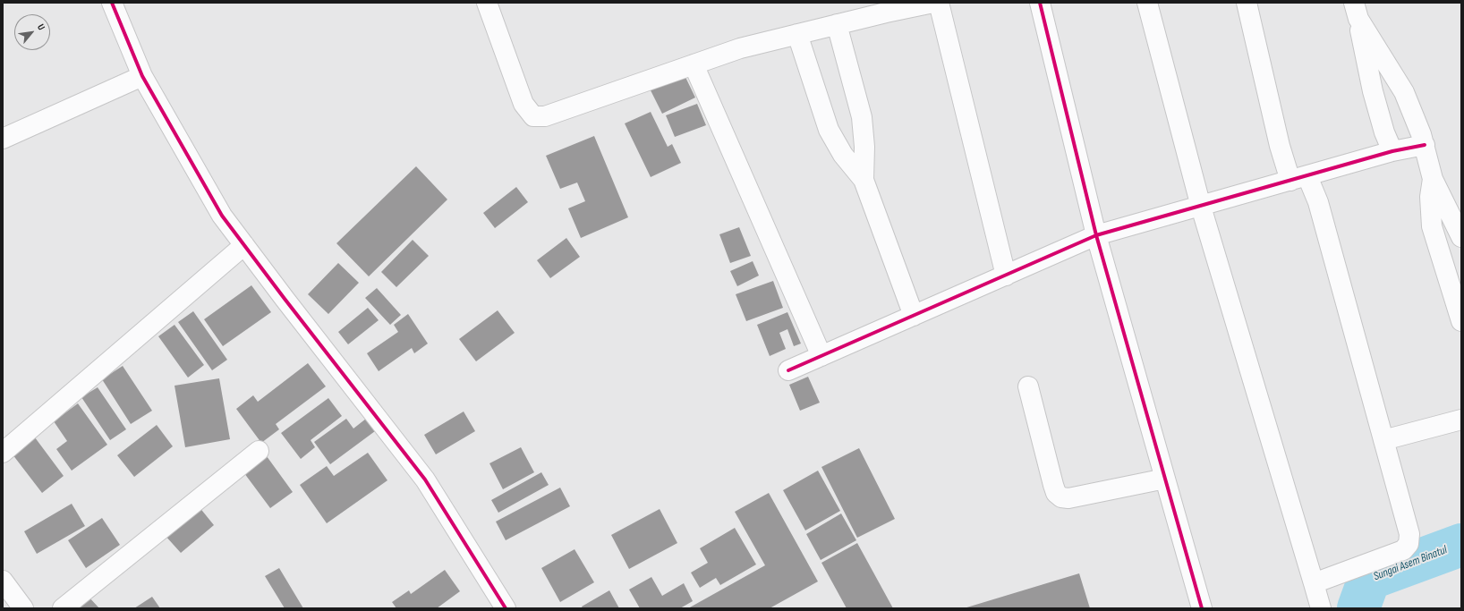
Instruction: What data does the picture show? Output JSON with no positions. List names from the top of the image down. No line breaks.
{"water":["Sungai Asem Binatul"],"north":"top right"}
